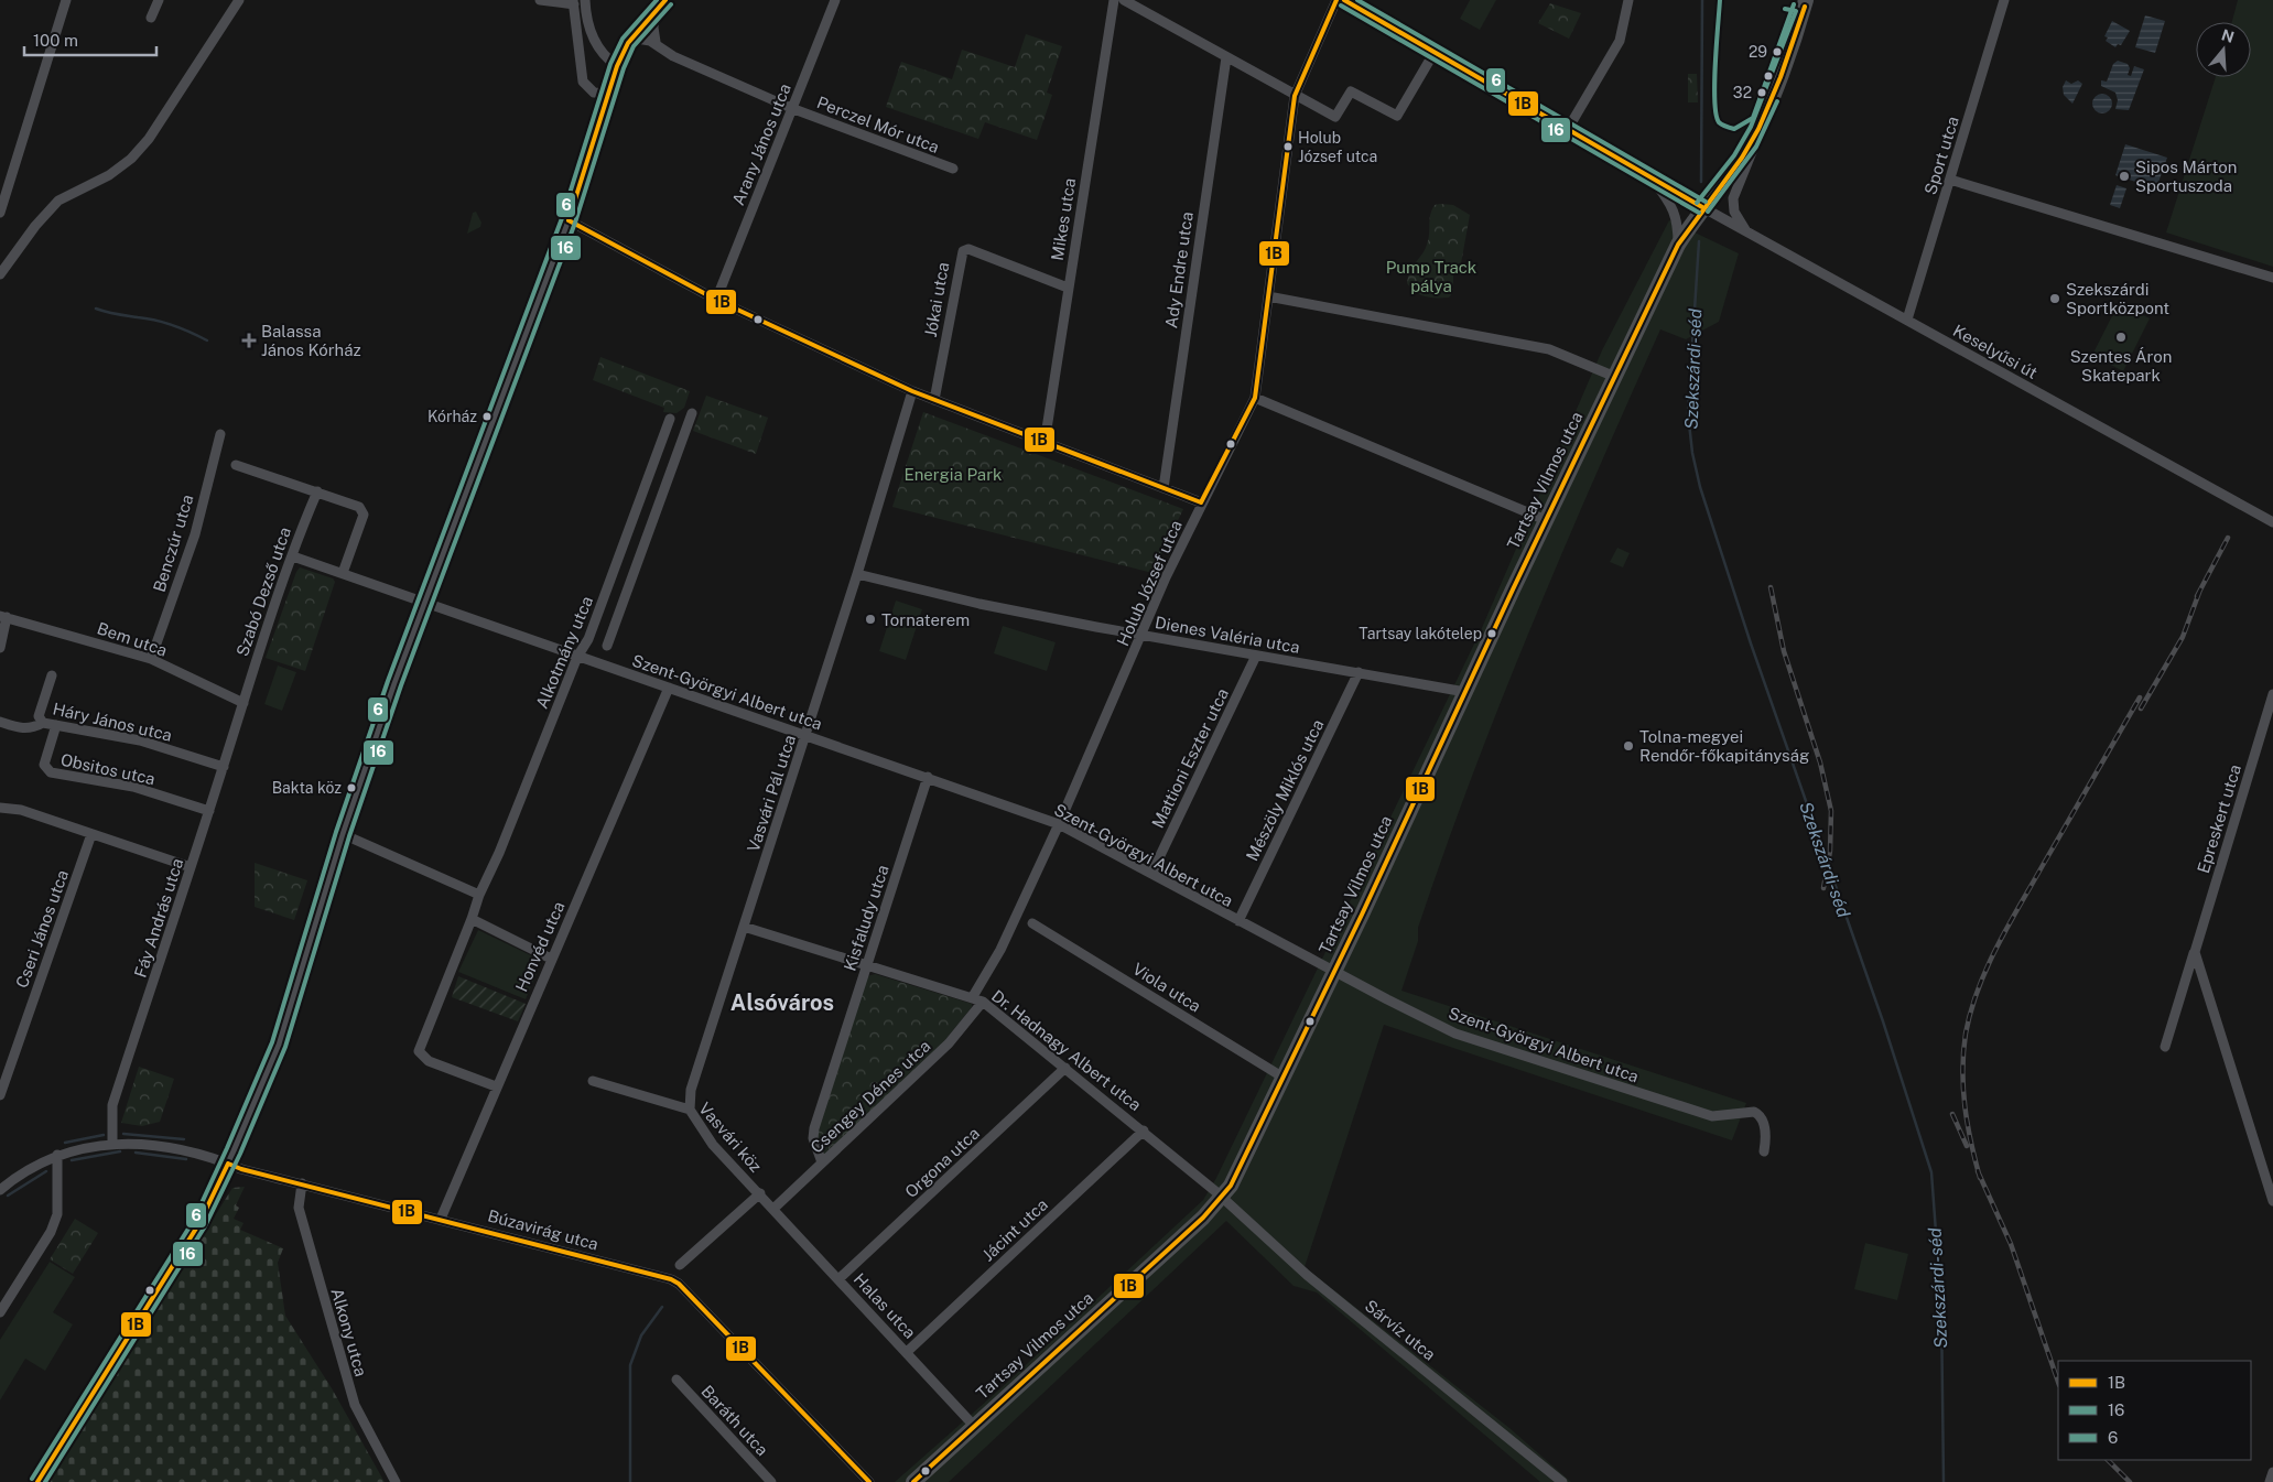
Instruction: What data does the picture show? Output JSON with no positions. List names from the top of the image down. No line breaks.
{"streets":{"main road":["Tartsay Vilmos utca"],"street":["Perczel Mór utca","Arany János utca","Sport utca","Mikes utca","Ady Endre utca","Jókai utca","Keselyűsi út","Benczúr utca","Holub József utca","Szabó Dezső utca","Dienes Valéria utca","Bem utca","Alkotmány utca","Szent-Györgyi Albert utca","Háry János utca","Mattioni Eszter utca","Obsitos utca","Mészöly Miklós utca","Vasvári Pál utca","Epreskert utca","Fáy András utca","Kisfaludy utca","Cseri János utca","Honvéd utca","Viola utca","Dr. Hadnagy Albert utca","Csengey Dénes utca","Vasvári köz","Orgona utca","Búzavirág utca","Jácint utca","Halas utca","Sárvíz utca","Alkony utca","Baráth utca"]},"crossings":[["Perczel Mór utca","Arany János utca"],["Sport utca","Keselyűsi út"],["Mikes utca","Jókai utca"],["Keselyűsi út","Tartsay Vilmos utca"],["Tartsay Vilmos utca","Dienes Valéria utca"],["Tartsay Vilmos utca","Szent-Györgyi Albert utca"],["Tartsay Vilmos utca","Viola utca"],["Tartsay Vilmos utca","Dr. Hadnagy Albert utca"],["Tartsay Vilmos utca","Halas utca"],["Tartsay Vilmos utca","Sárvíz utca"],["Benczúr utca","Bem utca"],["Holub József utca","Dienes Valéria utca"],["Holub József utca","Szent-Györgyi Albert utca"],["Szabó Dezső utca","Bem utca"],["Szabó Dezső utca","Szent-Györgyi Albert utca"],["Szabó Dezső utca","Fáy András utca"],["Dienes Valéria utca","Mattioni Eszter utca"],["Dienes Valéria utca","Mészöly Miklós utca"],["Dienes Valéria utca","Vasvári Pál utca"],["Bem utca","Fáy András utca"],["Alkotmány utca","Szent-Györgyi Albert utca"],["Szent-Györgyi Albert utca","Mattioni Eszter utca"],["Szent-Györgyi Albert utca","Mészöly Miklós utca"],["Szent-Györgyi Albert utca","Vasvári Pál utca"],["Szent-Györgyi Albert utca","Kisfaludy utca"],["Szent-Györgyi Albert utca","Honvéd utca"],["Háry János utca","Obsitos utca"],["Háry János utca","Fáy András utca"],["Obsitos utca","Fáy András utca"],["Vasvári Pál utca","Dr. Hadnagy Albert utca"],["Vasvári Pál utca","Vasvári köz"],["Fáy András utca","Búzavirág utca"],["Kisfaludy utca","Dr. Hadnagy Albert utca"],["Kisfaludy utca","Csengey Dénes utca"],["Honvéd utca","Búzavirág utca"],["Dr. Hadnagy Albert utca","Csengey Dénes utca"],["Dr. Hadnagy Albert utca","Orgona utca"],["Dr. Hadnagy Albert utca","Jácint utca"],["Dr. Hadnagy Albert utca","Sárvíz utca"],["Csengey Dénes utca","Vasvári köz"],["Csengey Dénes utca","Halas utca"],["Vasvári köz","Halas utca"],["Orgona utca","Halas utca"],["Búzavirág utca","Alkony utca"],["Jácint utca","Halas utca"]],"districts":["Alsóváros"],"water":["Szekszárdi-séd"],"parks":["Pump Track pálya","Energia Park"],"places":{"other":["29","32","Holub József utca","Sipos Márton Sportuszoda","Szekszárdi Sportközpont","Szentes Áron Skatepark","Kórház","Tornaterem","Tartsay lakótelep","Tolna-megyei Rendőr-főkapitányság","Bakta köz"],"health":["Balassa János Kórház"]},"lines":["transit line 1B","transit line 16","transit line 6"],"legend":["1B","16","6"],"scale_bar":"100 m","north":"top"}
